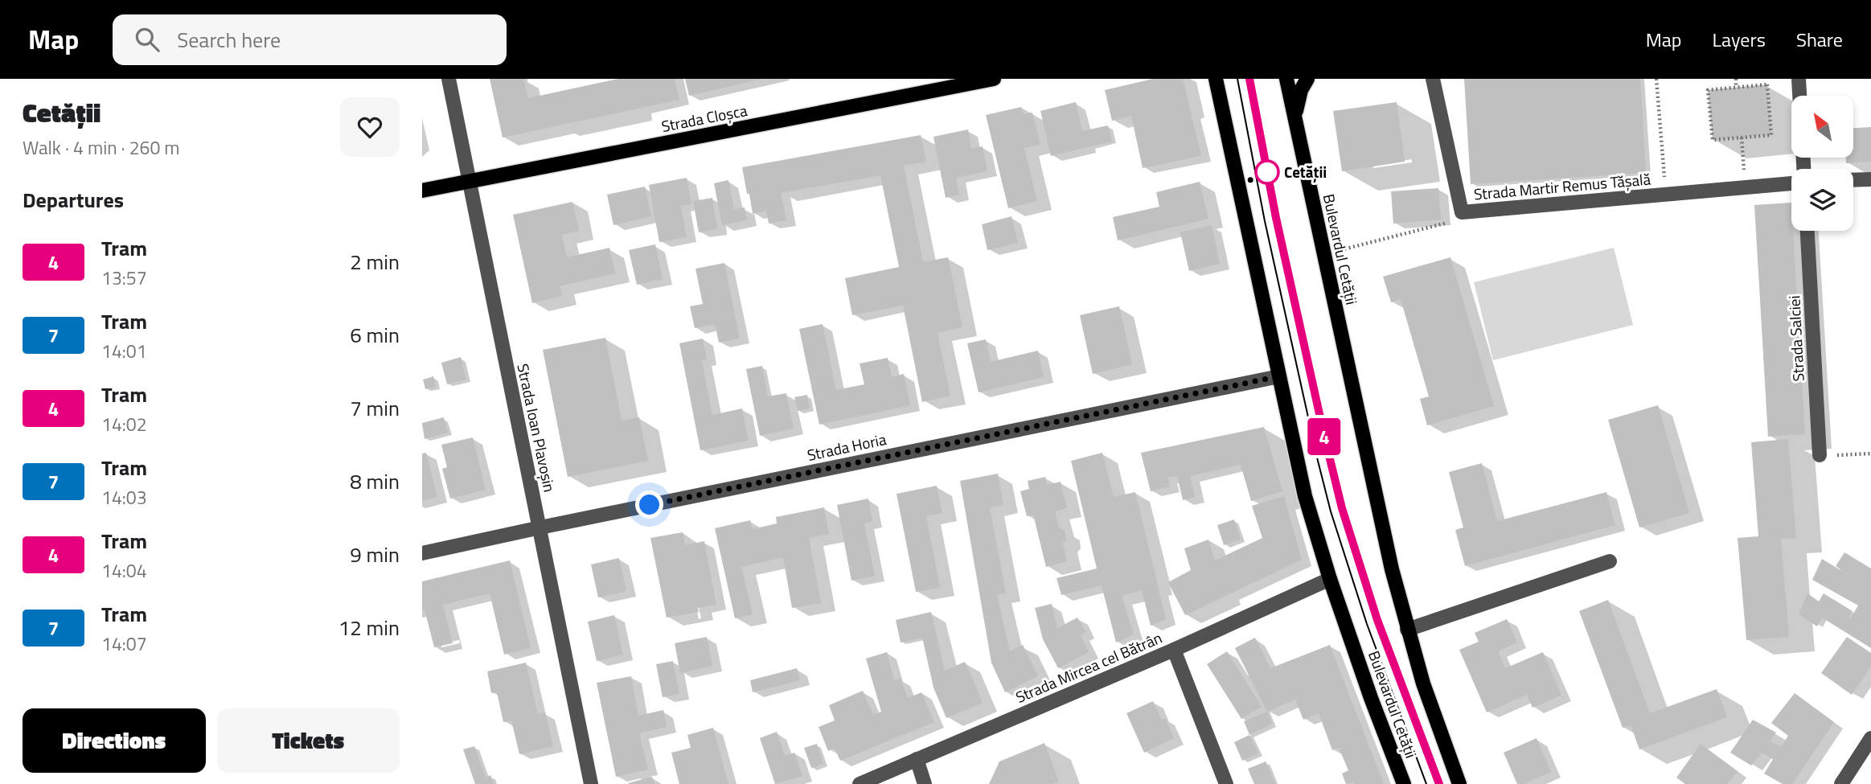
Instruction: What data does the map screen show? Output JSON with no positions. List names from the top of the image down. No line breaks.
{"streets":{"main road":["Strada Cloșca","Bulevardul Cetății"],"street":["Strada Martir Remus Tășală","Strada Salciei","Strada Ioan Plavoșin","Strada Horia","Strada Mircea cel Bătrân"]},"crossings":[["Strada Cloșca","Strada Ioan Plavoșin"],["Bulevardul Cetății","Strada Horia"],["Bulevardul Cetății","Strada Mircea cel Bătrân"],["Strada Ioan Plavoșin","Strada Horia"]],"places":["Cetății"],"lines":["tram line 4"],"north":"top left","page":{"header":"Map","search":"Search here","nav":["Map","Layers","Share"],"heading":[["Cetății","Walk · 4 min · 260 m"],"Departures"],"on_map":"4","list":[{"mark":"4","name":"Tram","note":"13:57","value":"2 min"},{"mark":"7","name":"Tram","note":"14:01","value":"6 min"},{"mark":"4","name":"Tram","note":"14:02","value":"7 min"},{"mark":"7","name":"Tram","note":"14:03","value":"8 min"},{"mark":"4","name":"Tram","note":"14:04","value":"9 min"},{"mark":"7","name":"Tram","note":"14:07","value":"12 min"}],"buttons":["Directions","Tickets"]}}
